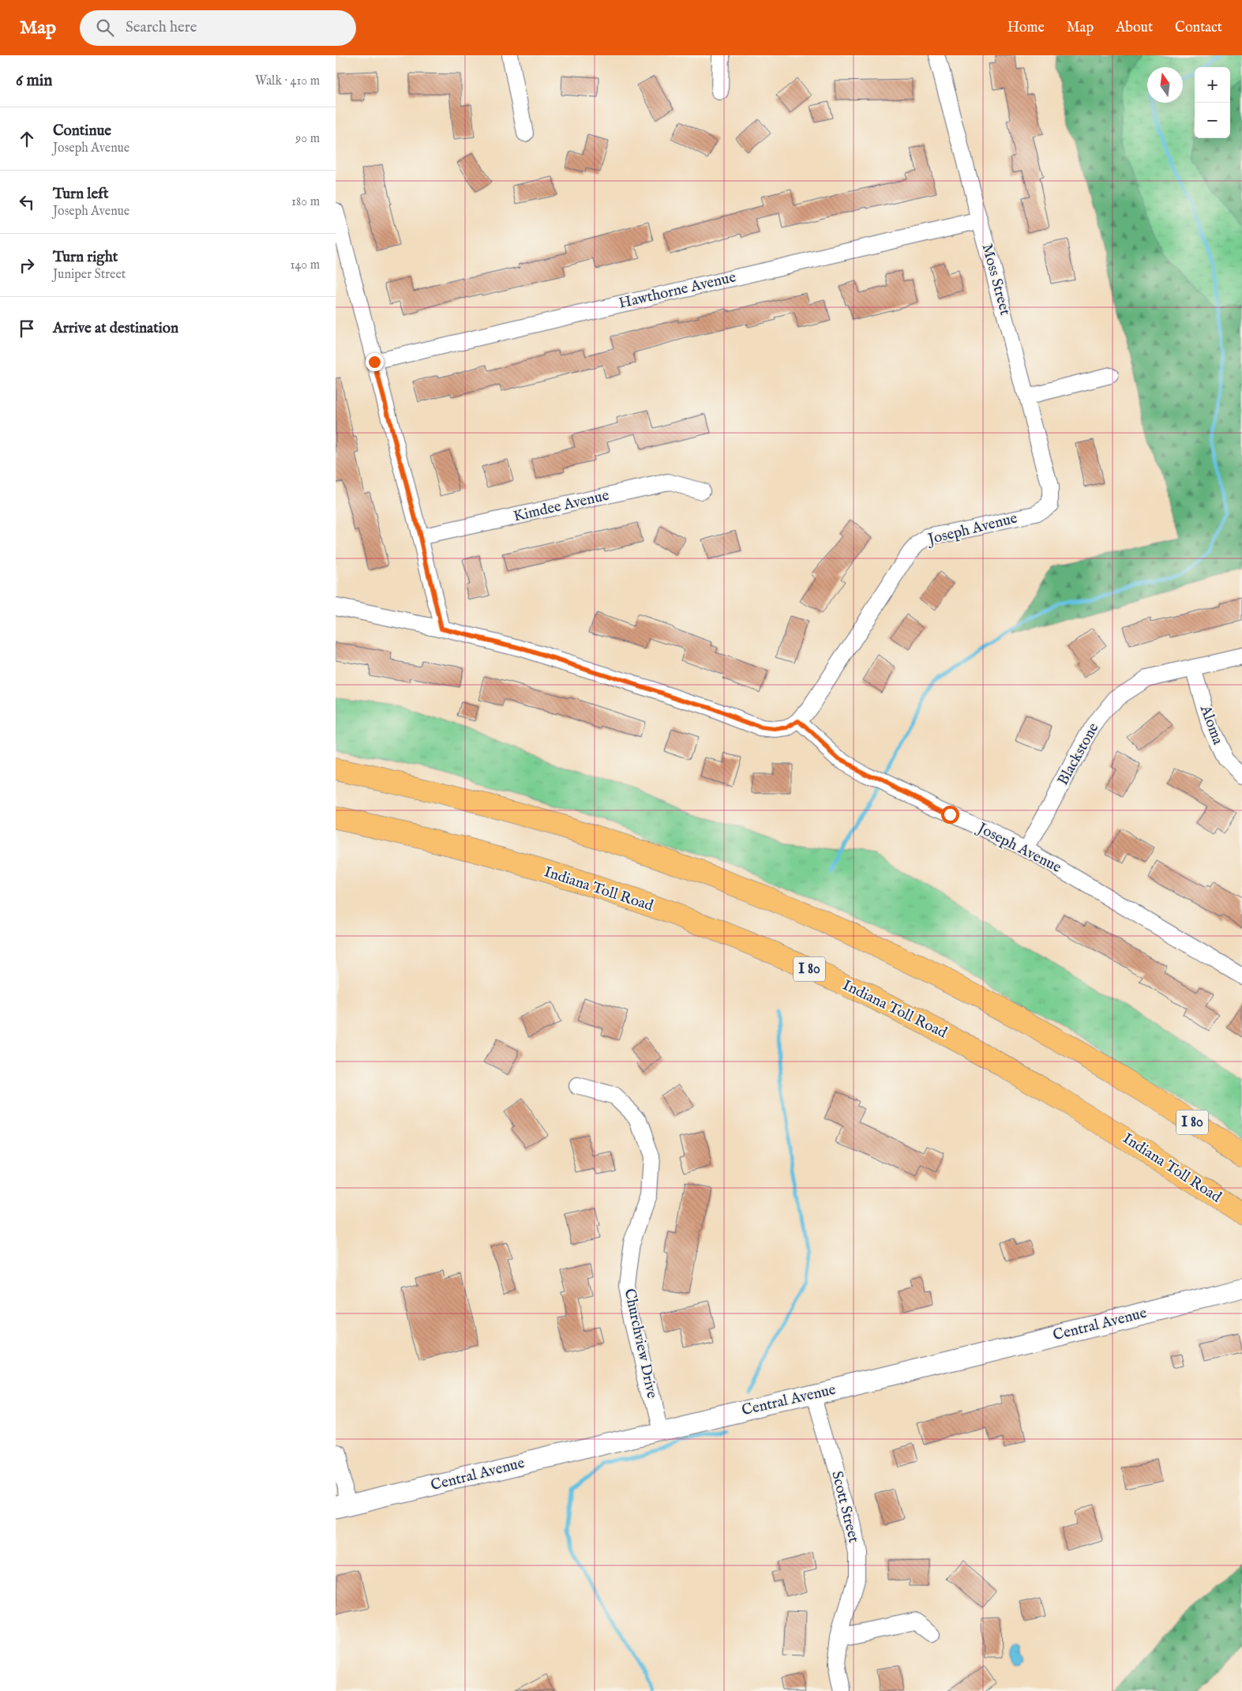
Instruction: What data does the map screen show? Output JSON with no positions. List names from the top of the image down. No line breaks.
{"streets":{"highway":["Indiana Toll Road","I 80"],"street":["Moss Street","Hawthorne Avenue","Kimdee Avenue","Joseph Avenue","Aloma","Blackstone","Central Avenue","Churchview Drive","Scott Street"]},"crossings":[["Moss Street","Hawthorne Avenue"],["Moss Street","Joseph Avenue"],["Joseph Avenue","Blackstone"],["Aloma","Blackstone"],["Central Avenue","Churchview Drive"],["Central Avenue","Scott Street"]],"north":"top","page":{"header":"Map","search":"Search here","nav":["Home","Map","About","Contact"],"heading":["6 min","Walk · 410 m"],"map_buttons":["+","−"],"list":[["Continue","Joseph Avenue","90 m"],["Turn left","Joseph Avenue","180 m"],["Turn right","Juniper Street","140 m"],"Arrive at destination"]}}
